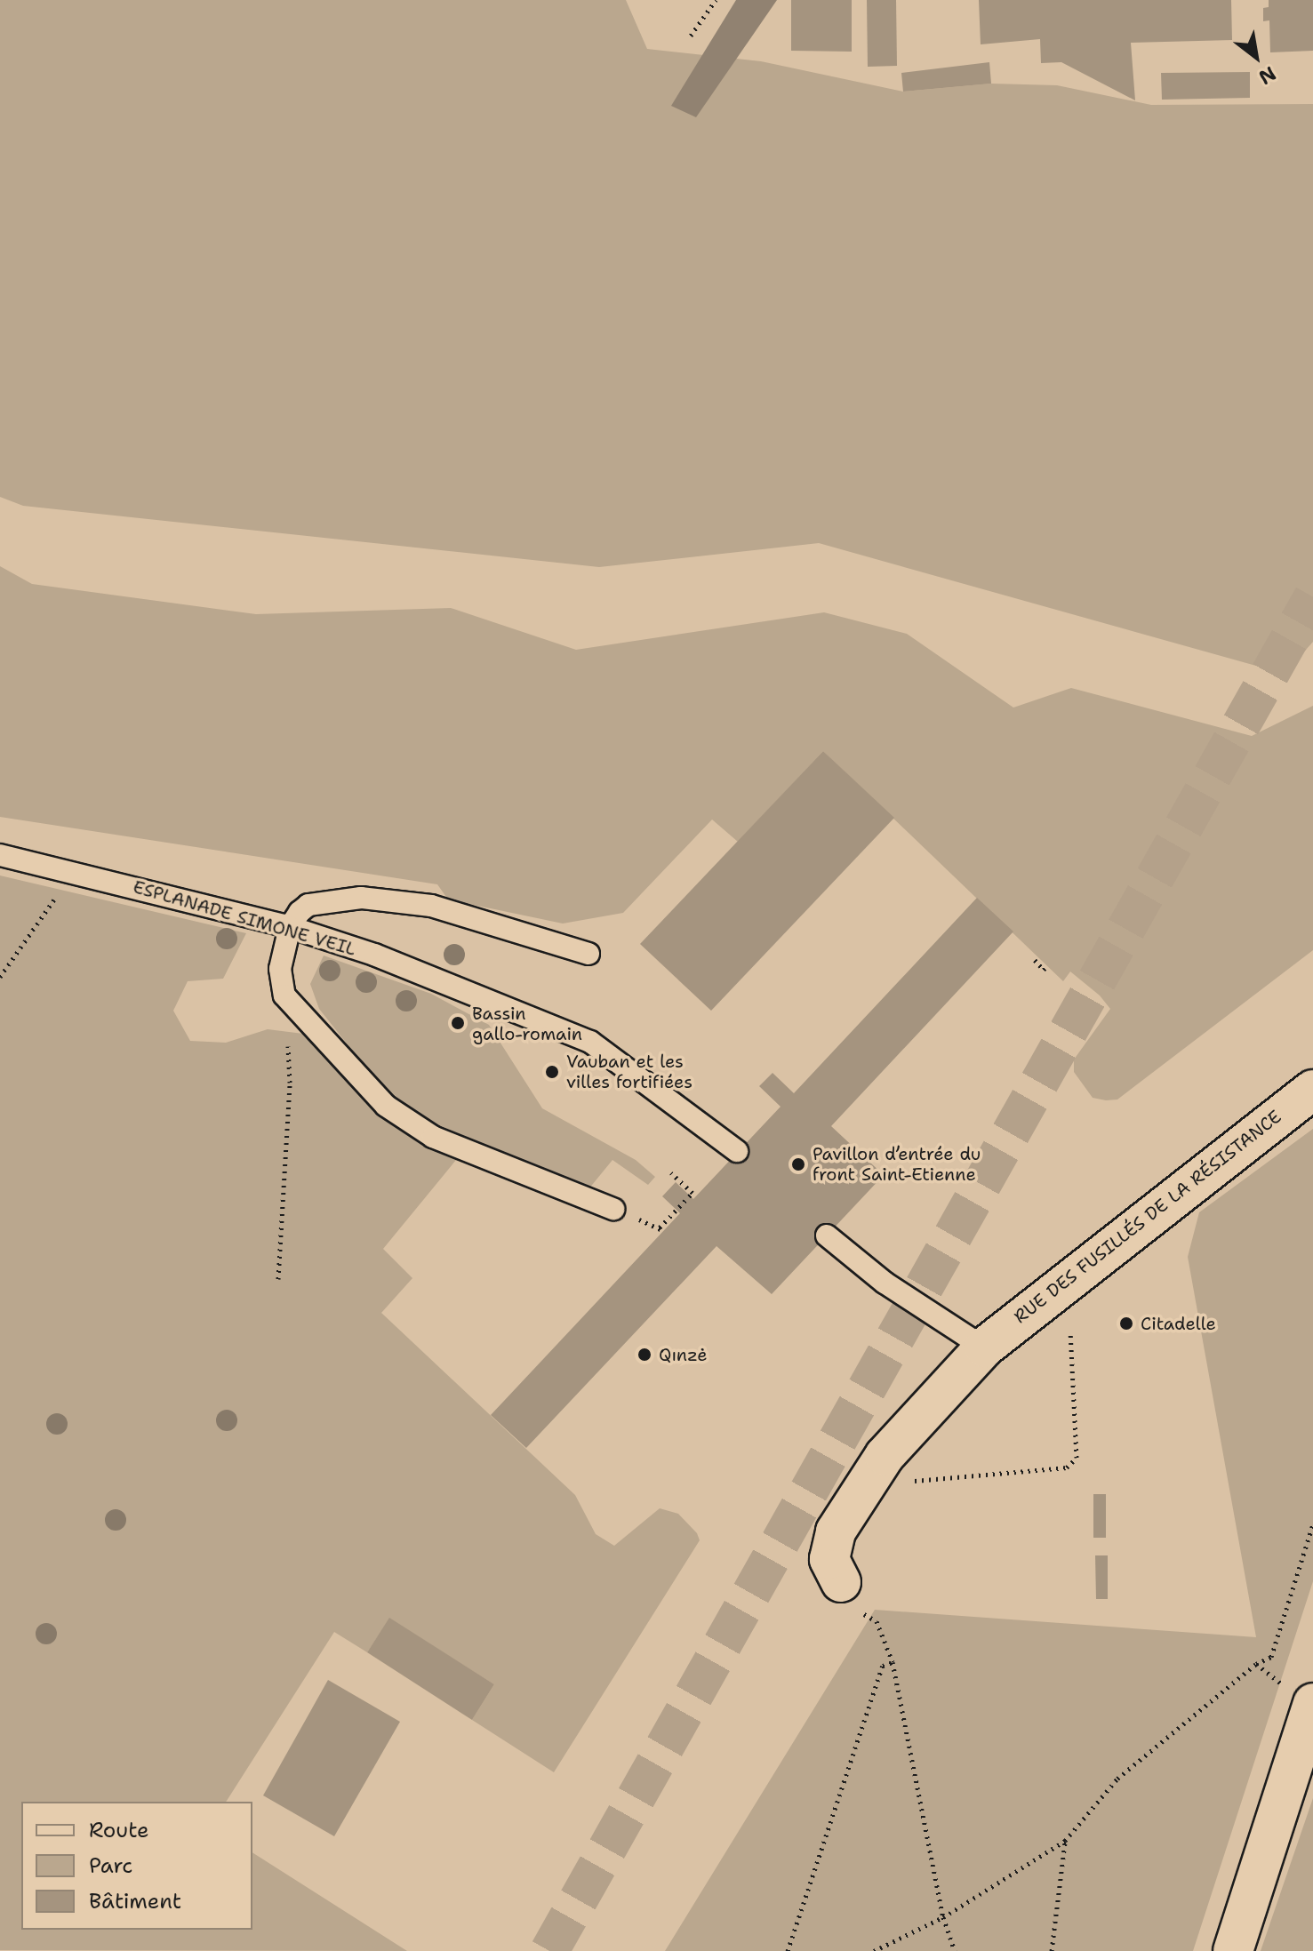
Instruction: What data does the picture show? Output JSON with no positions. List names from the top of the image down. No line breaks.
{"streets":{"street":["RUE DES FUSILLÉS DE LA RÉSISTANCE"],"lane":["ESPLANADE SIMONE VEIL"]},"places":["Bassin gallo-romain","Vauban et les villes fortifiées","Pavillon d’entrée du front Saint-Etienne","Citadelle","Qınzė"],"legend":["Route","Parc","Bâtiment"],"north":"bottom right"}
